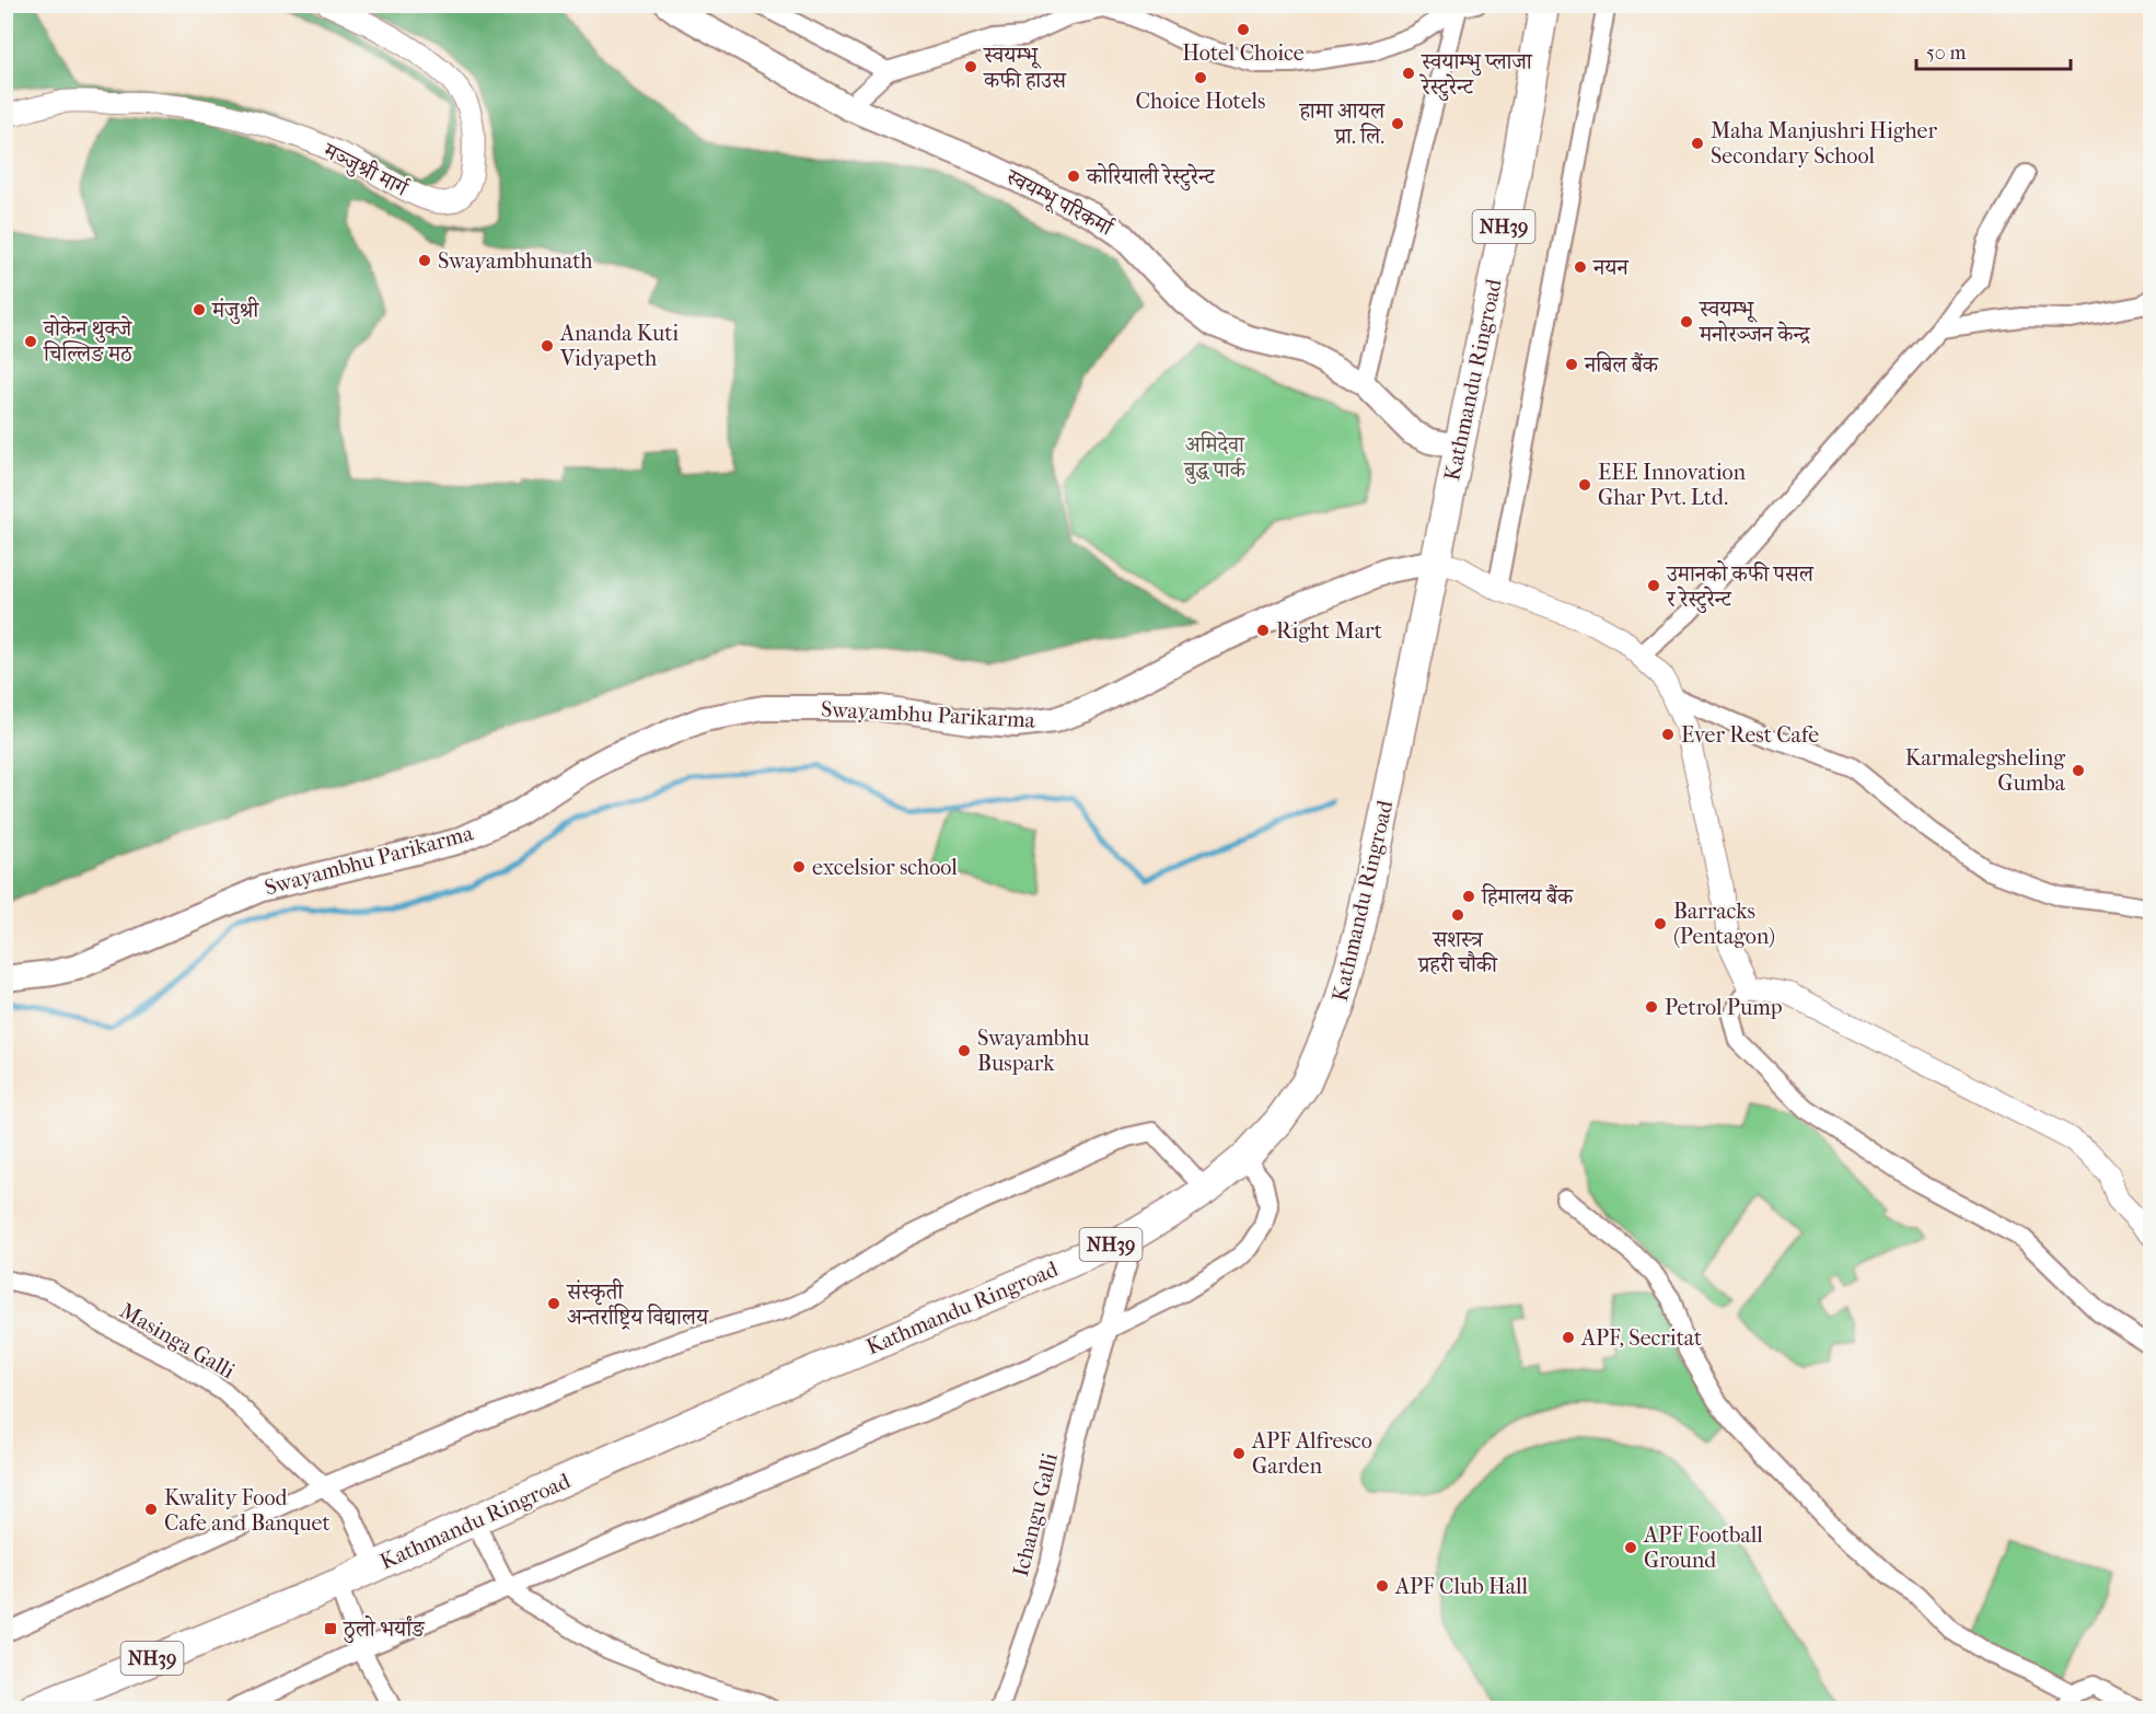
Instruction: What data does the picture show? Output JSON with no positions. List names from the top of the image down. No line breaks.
{"streets":{"highway":["NH39","Kathmandu Ringroad"],"main road":["स्वयम्भू परिकर्मा","Swayambhu Parikarma"],"street":["मञ्जुश्री मार्ग","Masinga Galli","Ichangu Galli"]},"crossings":[["स्वयम्भू परिकर्मा","Kathmandu Ringroad"],["Kathmandu Ringroad","Swayambhu Parikarma"],["Kathmandu Ringroad","Masinga Galli"],["Kathmandu Ringroad","Ichangu Galli"]],"parks":["अमिदेवा बुद्ध पार्क"],"places":{"other":["Hotel Choice","स्वयम्भू कफी हाउस","स्वयाम्भु प्लाजा रेस्टुरेन्ट","Choice Hotels","हामा आयल प्रा. लि.","Maha Manjushri Higher Secondary School","कोरियाली रेस्टुरेन्ट","Swayambhunath","नयन","मंजुश्री","स्वयम्भू मनोरञ्जन केन्द्र","वोकेन थुक्जे चिल्लिङ मठ","Ananda Kuti Vidyapeth","नबिल बैंक","EEE Innovation Ghar Pvt. Ltd.","उमानको कफी पसल र रेस्टुरेन्ट","Right Mart","Ever Rest Cafe","Karmalegsheling Gumba","excelsior school","हिमालय बैंक","सशस्त्र प्रहरी चौकी","Barracks (Pentagon)","Petrol Pump","Swayambhu Buspark","संस्कृती अन्तर्राष्ट्रिय विद्यालय","APF, Secritat","APF Alfresco Garden","Kwality Food Cafe and Banquet","APF Football Ground","APF Club Hall"],"transit":["ठुलो भर्यांङ"]},"scale_bar":"50 m"}
